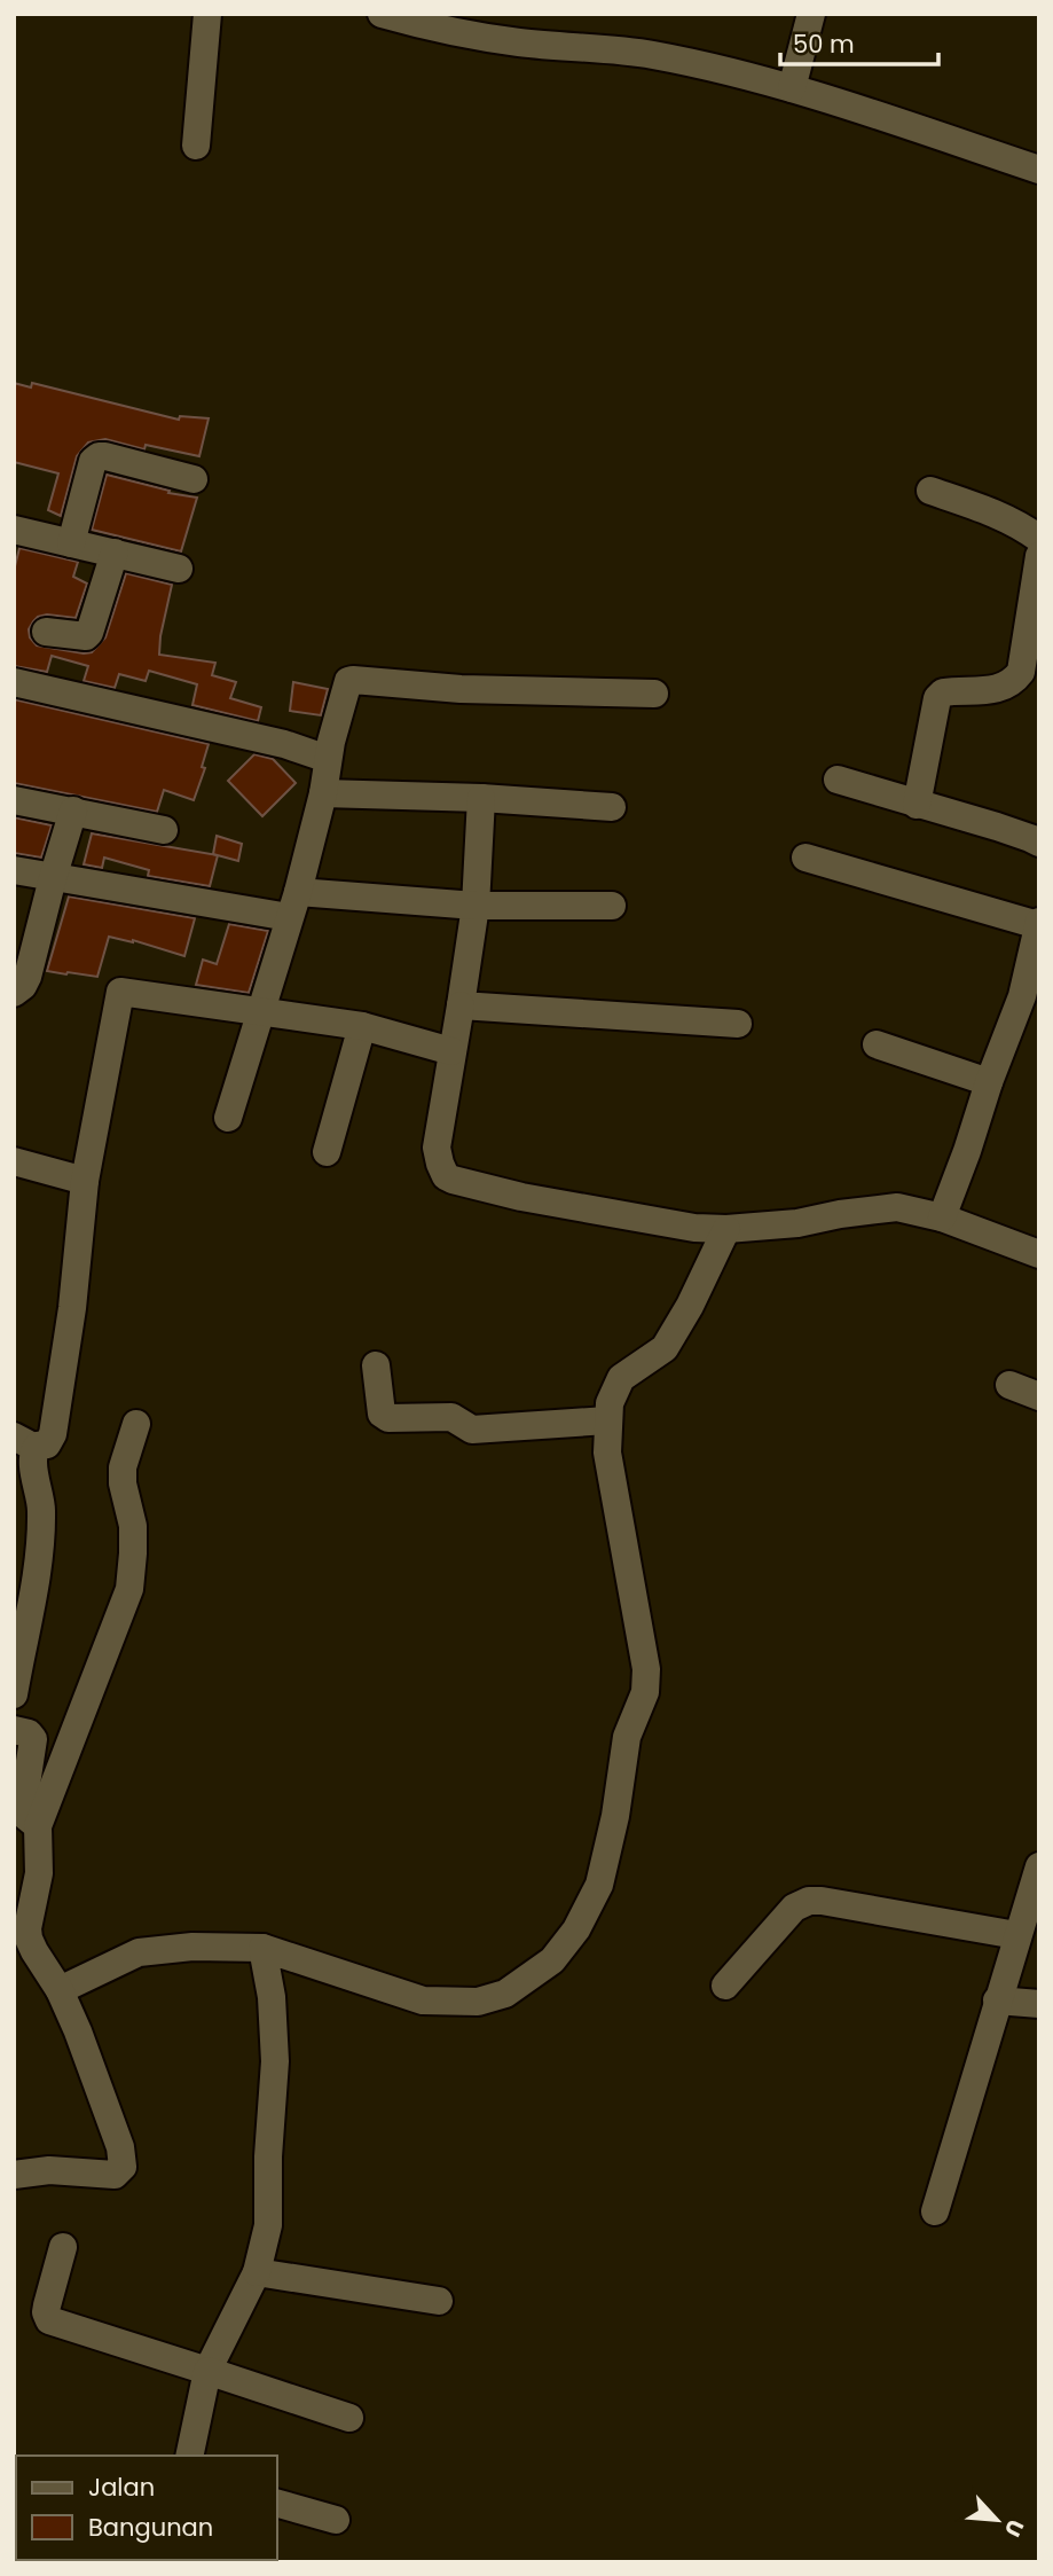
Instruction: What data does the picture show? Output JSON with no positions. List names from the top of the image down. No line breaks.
{"legend":["Jalan","Bangunan"],"scale_bar":"50 m","north":"bottom right"}
